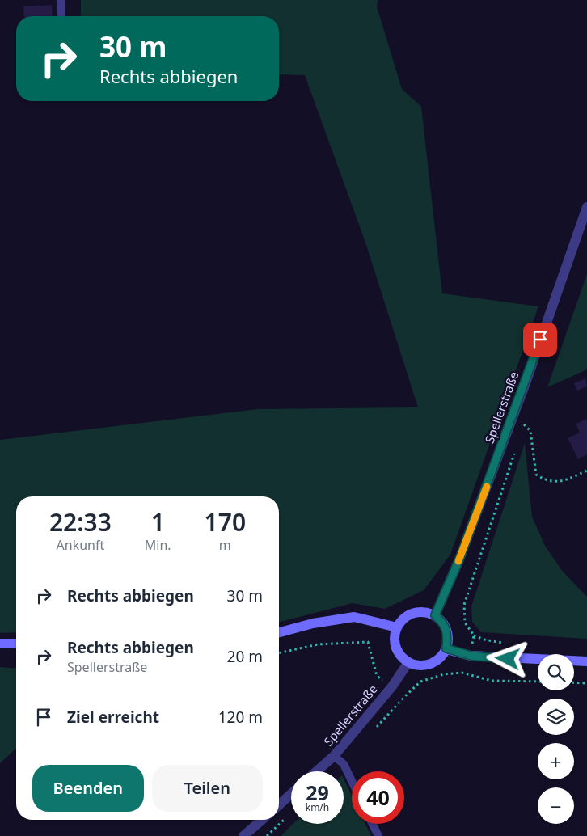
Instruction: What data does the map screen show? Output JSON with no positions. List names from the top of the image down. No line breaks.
{"streets":{"street":["Spellerstraße"]},"page":{"turn":["30 m","Rechts abbiegen"],"eta":["22:33","Ankunft","1","Min.","170","m"],"list":[{"name":"Rechts abbiegen","value":"30 m"},{"name":"Rechts abbiegen","note":"Spellerstraße","value":"20 m"},{"name":"Ziel erreicht","value":"120 m"}],"map_buttons":["+","−"],"buttons":["Beenden","Teilen"],"speed":"29 km/h","limit":"40"}}
